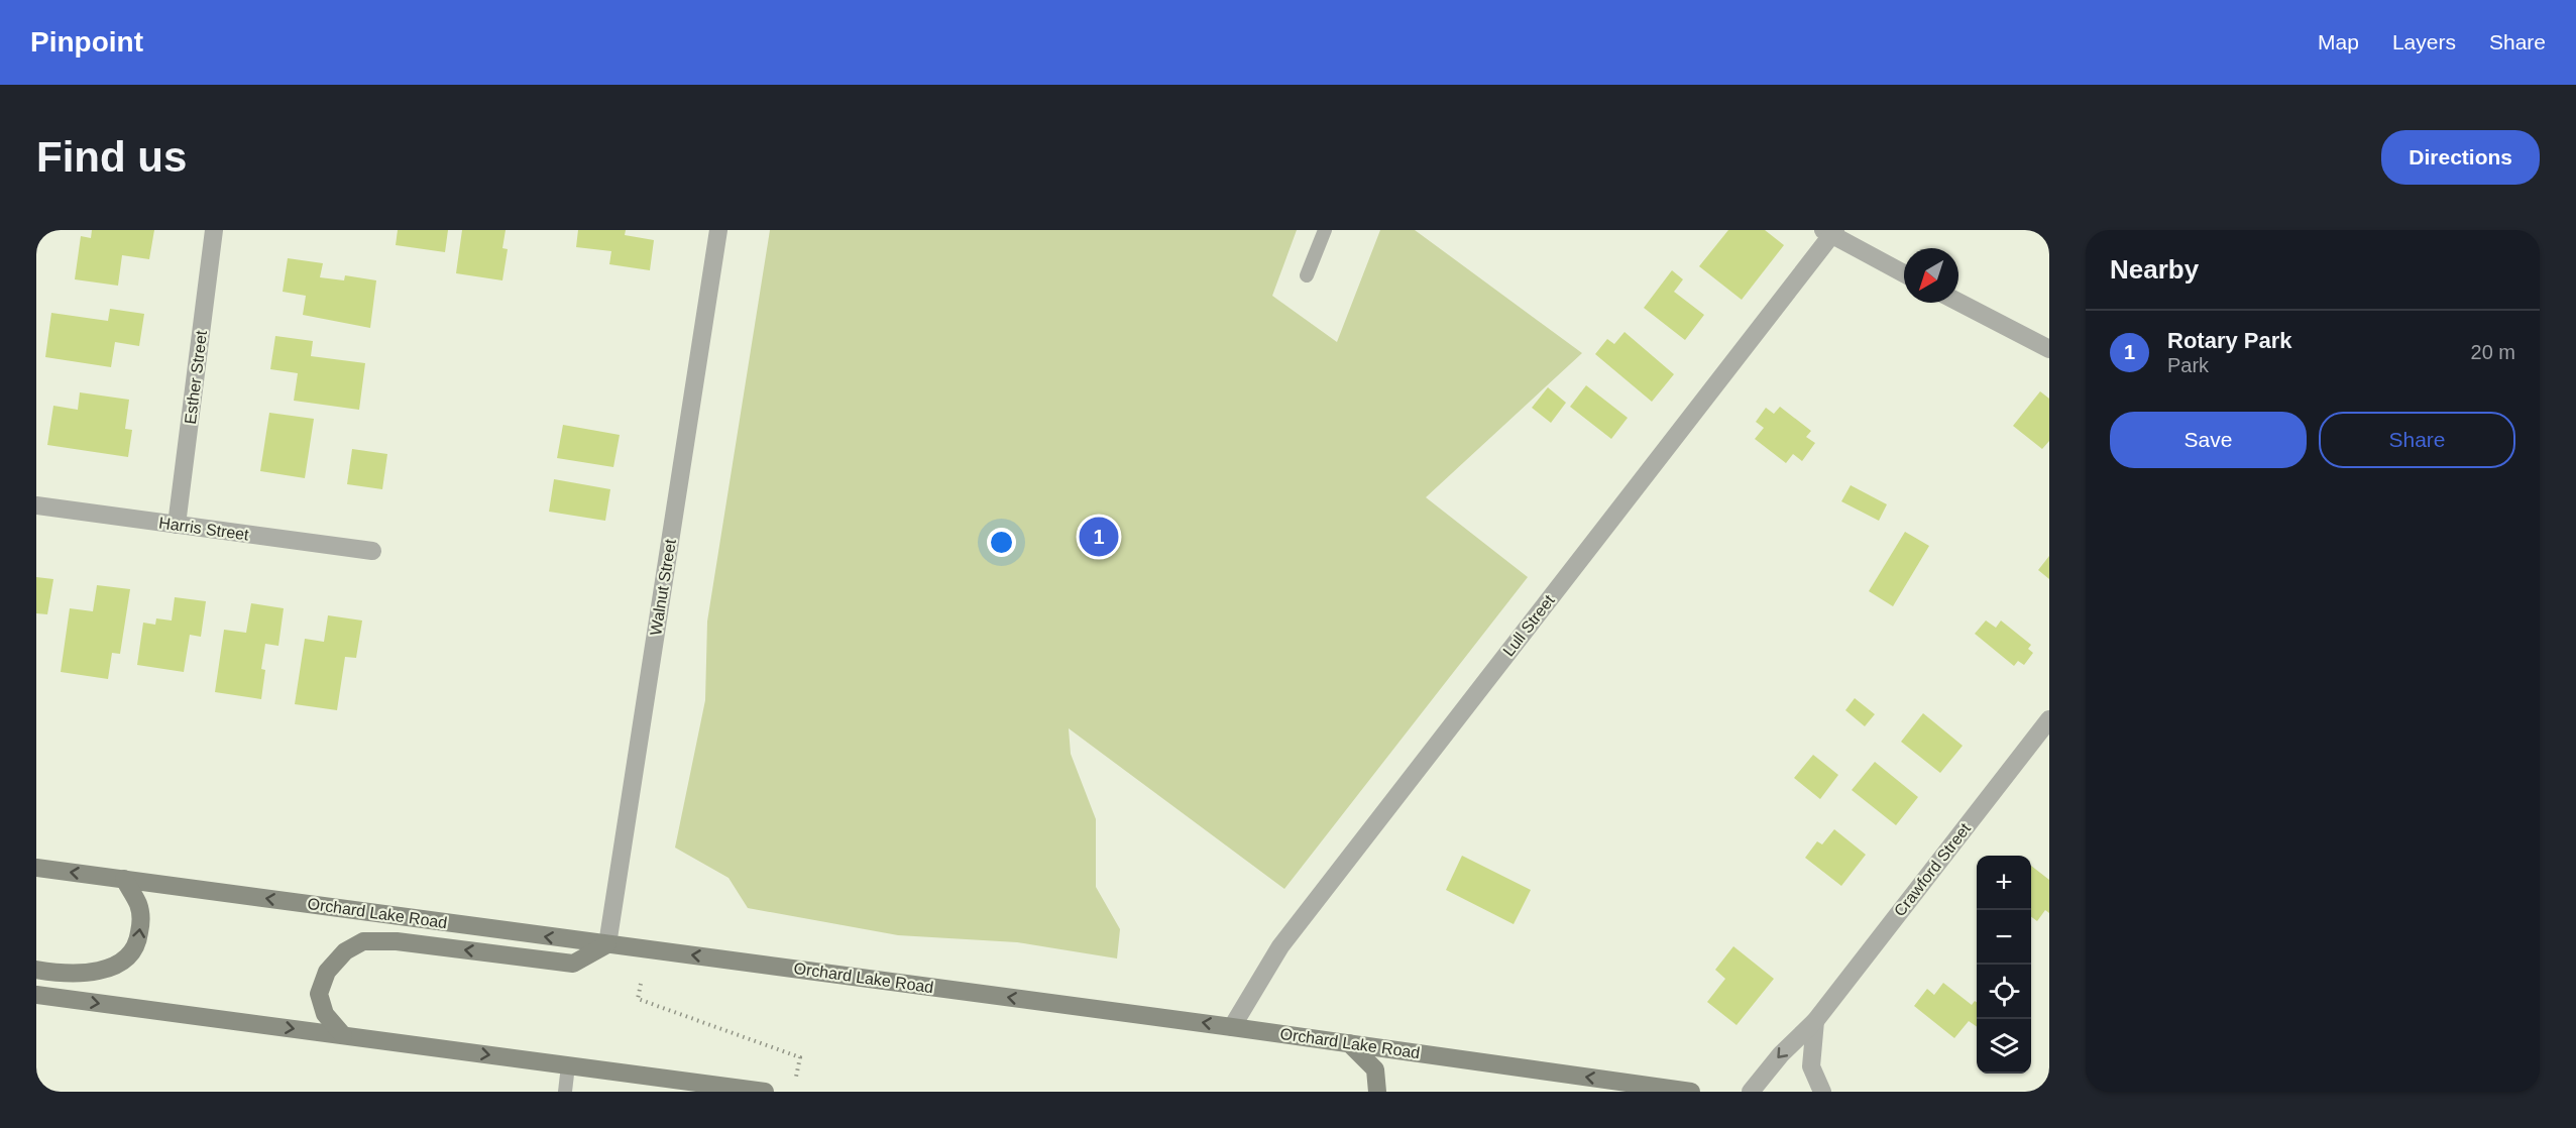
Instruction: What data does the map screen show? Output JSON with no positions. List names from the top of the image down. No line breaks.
{"streets":{"main road":["Orchard Lake Road"],"street":["Esther Street","Harris Street","Walnut Street","Lull Street","Crawford Street"]},"crossings":[["Esther Street","Harris Street"],["Walnut Street","Orchard Lake Road"],["Lull Street","Orchard Lake Road"]],"north":"bottom left","page":{"header":"Pinpoint","nav":["Map","Layers","Share"],"buttons":["Directions",["Save","Share"]],"title":"Find us","heading":"Nearby","list":[{"mark":"1","name":"Rotary Park","note":"Park","value":"20 m"}],"pins":"1","map_buttons":["+","−"]}}
